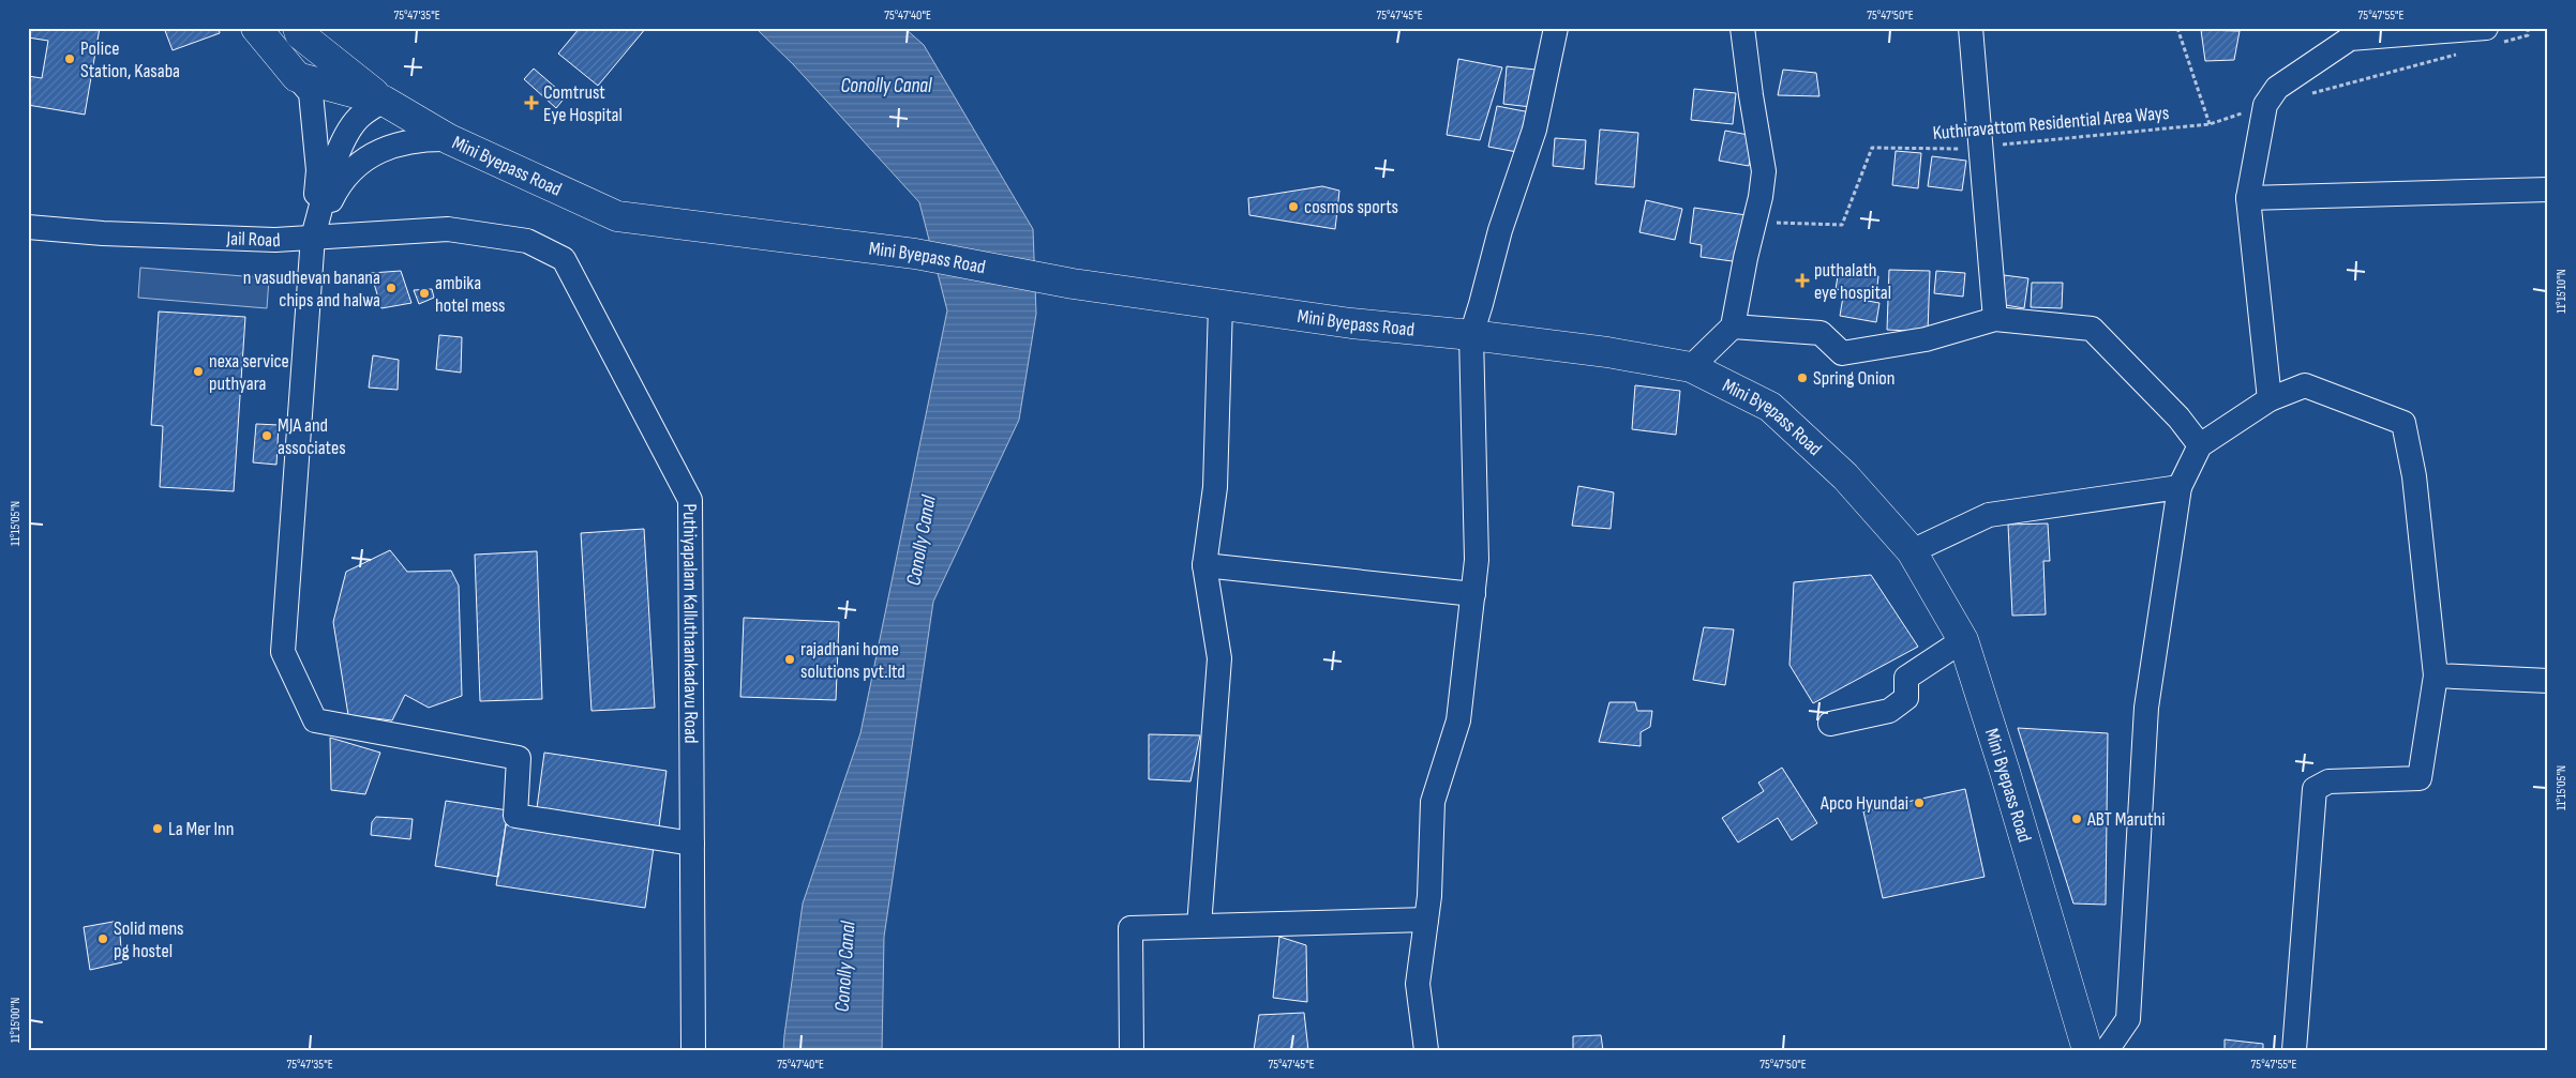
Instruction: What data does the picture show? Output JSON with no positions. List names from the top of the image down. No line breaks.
{"streets":{"main road":["Mini Byepass Road"],"street":["Jail Road","Puthiyapalam Kalluthaankadavu Road"],"path":["Kuthiravattom Residential Area Ways"]},"crossings":[["Jail Road","Puthiyapalam Kalluthaankadavu Road"]],"water":["Conolly Canal"],"places":{"other":["Police Station, Kasaba","cosmos sports","n vasudhevan banana chips and halwa","ambika hotel mess","nexa service puthyara","Spring Onion","MJA and associates","rajadhani home solutions pvt.ltd","Apco Hyundai","ABT Maruthi","La Mer Inn","Solid mens pg hostel"],"health":["Comtrust Eye Hospital","puthalath eye hospital"]},"coordinates":["75°47'35\"E","75°47'40\"E","75°47'45\"E","75°47'50\"E","75°47'55\"E","11°15'10\"N","11°15'05\"N","11°15'00\"N"]}
